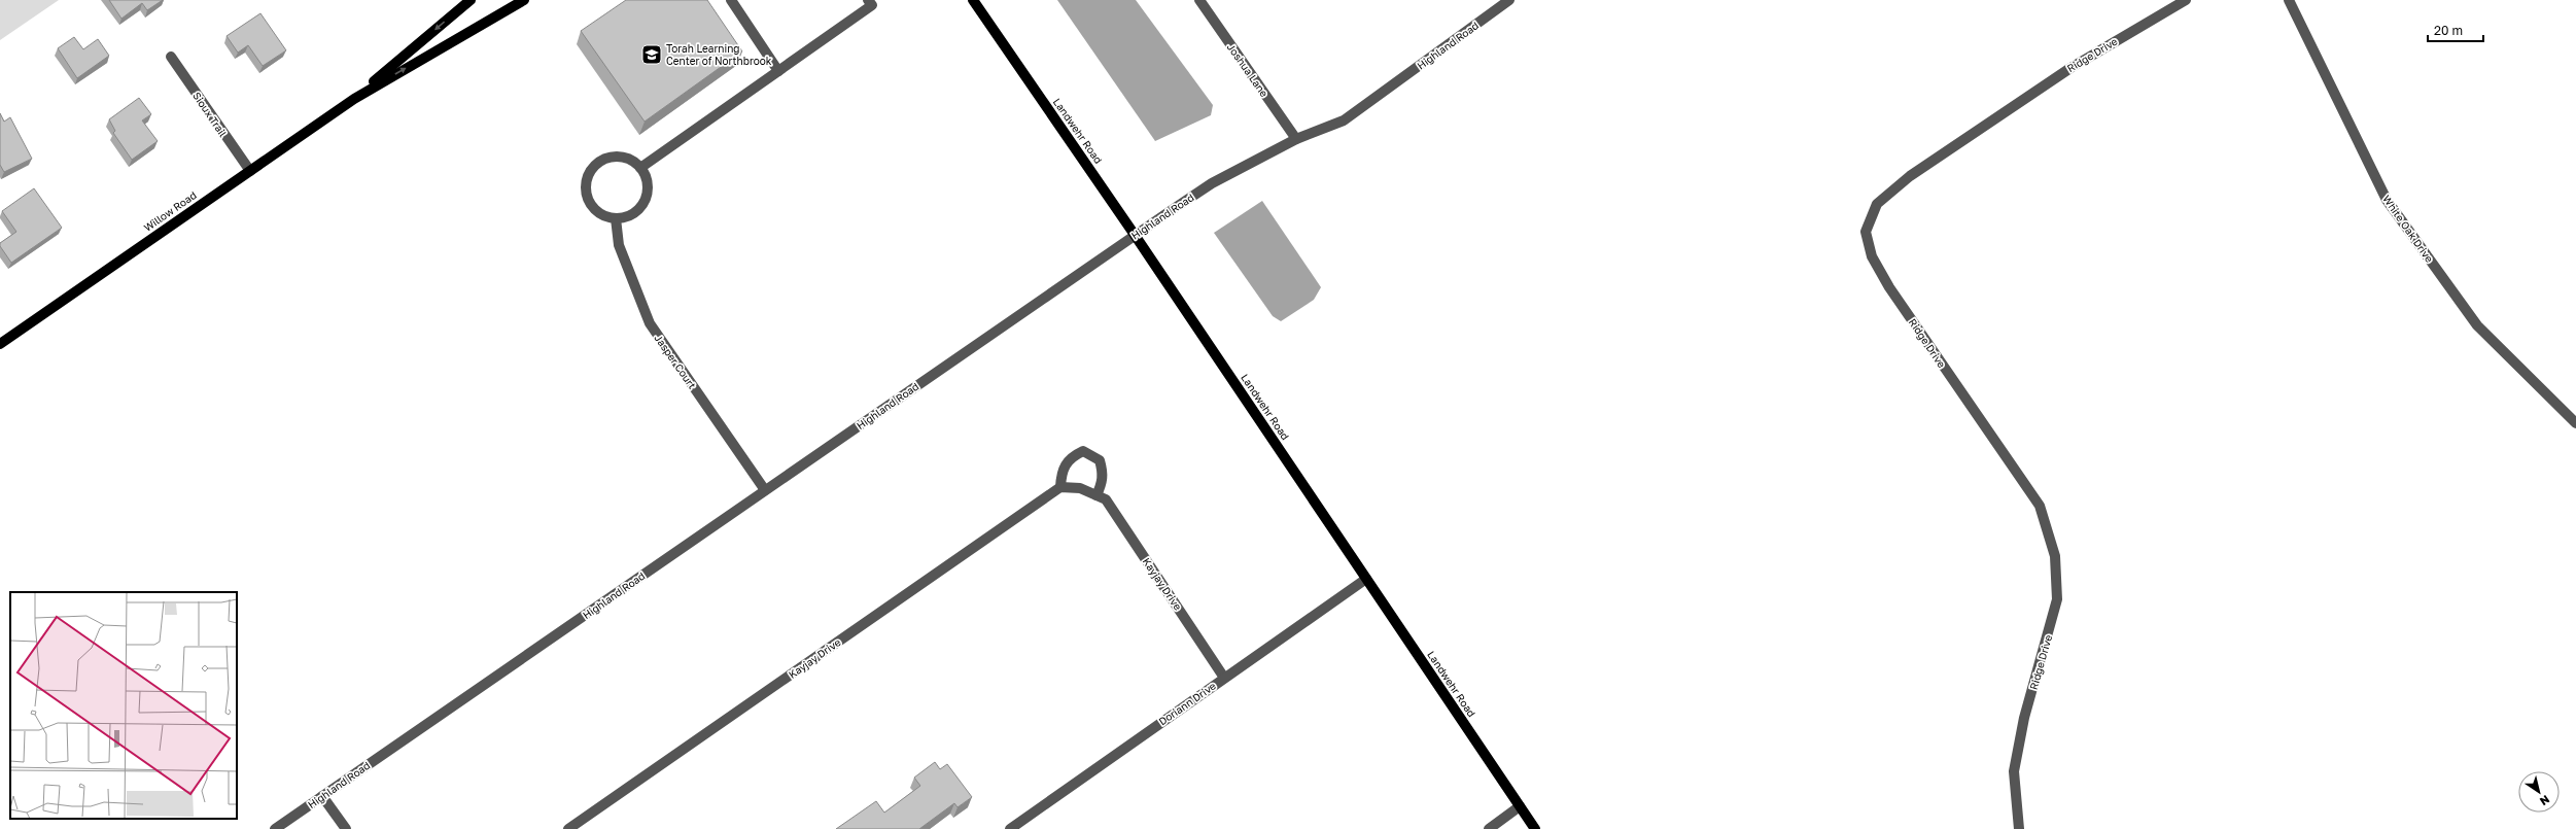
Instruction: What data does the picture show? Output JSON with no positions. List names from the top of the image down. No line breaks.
{"streets":{"main road":["Landwehr Road","Willow Road"],"street":["Highland Road","Ridge Drive","Joshua Lane","Sioux Trail","White Oak Drive","Jasper Court","Kayjay Drive","Doriann Drive"]},"crossings":[["Highland Road","Joshua Lane"],["Highland Road","Landwehr Road"],["Highland Road","Jasper Court"],["Sioux Trail","Willow Road"],["Landwehr Road","Doriann Drive"],["Kayjay Drive","Doriann Drive"]],"places":{"school or university":["Torah Learning Center of Northbrook"]},"scale_bar":"20 m","north":"bottom right"}
